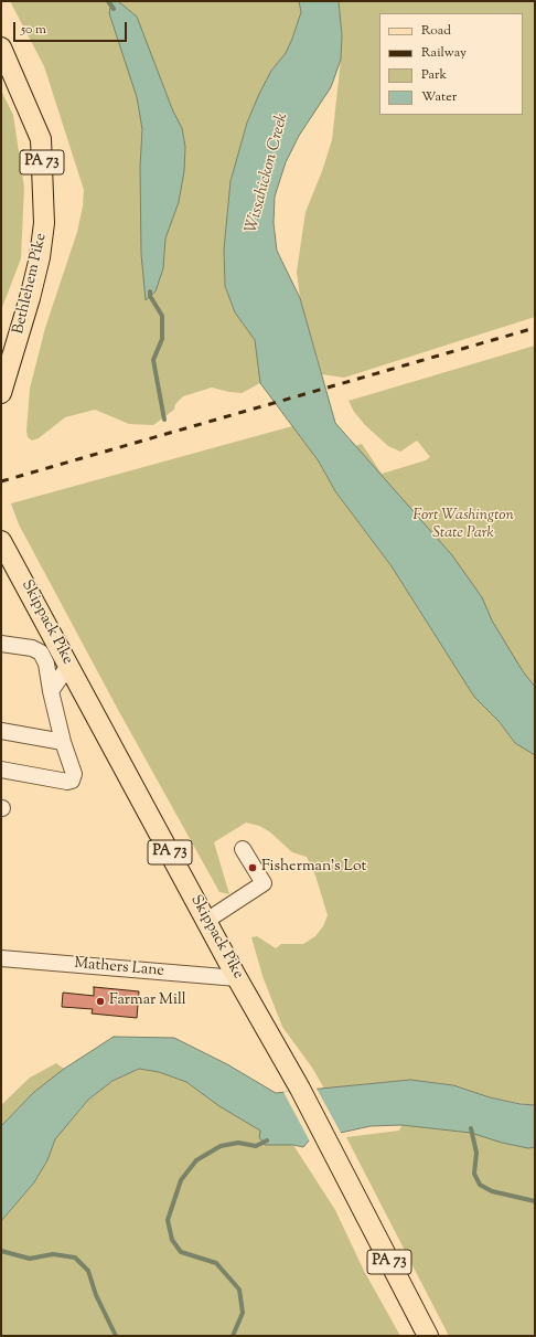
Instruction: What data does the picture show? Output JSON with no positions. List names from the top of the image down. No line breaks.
{"streets":{"main road":["PA 73","Bethlehem Pike","Skippack Pike"],"street":["Mathers Lane"]},"crossings":[["Skippack Pike","Mathers Lane"]],"water":["Wissahickon Creek"],"parks":["Fort Washington State Park"],"places":["Fisherman's Lot","Farmar Mill"],"legend":["Road","Railway","Park","Water"],"scale_bar":"50 m"}
